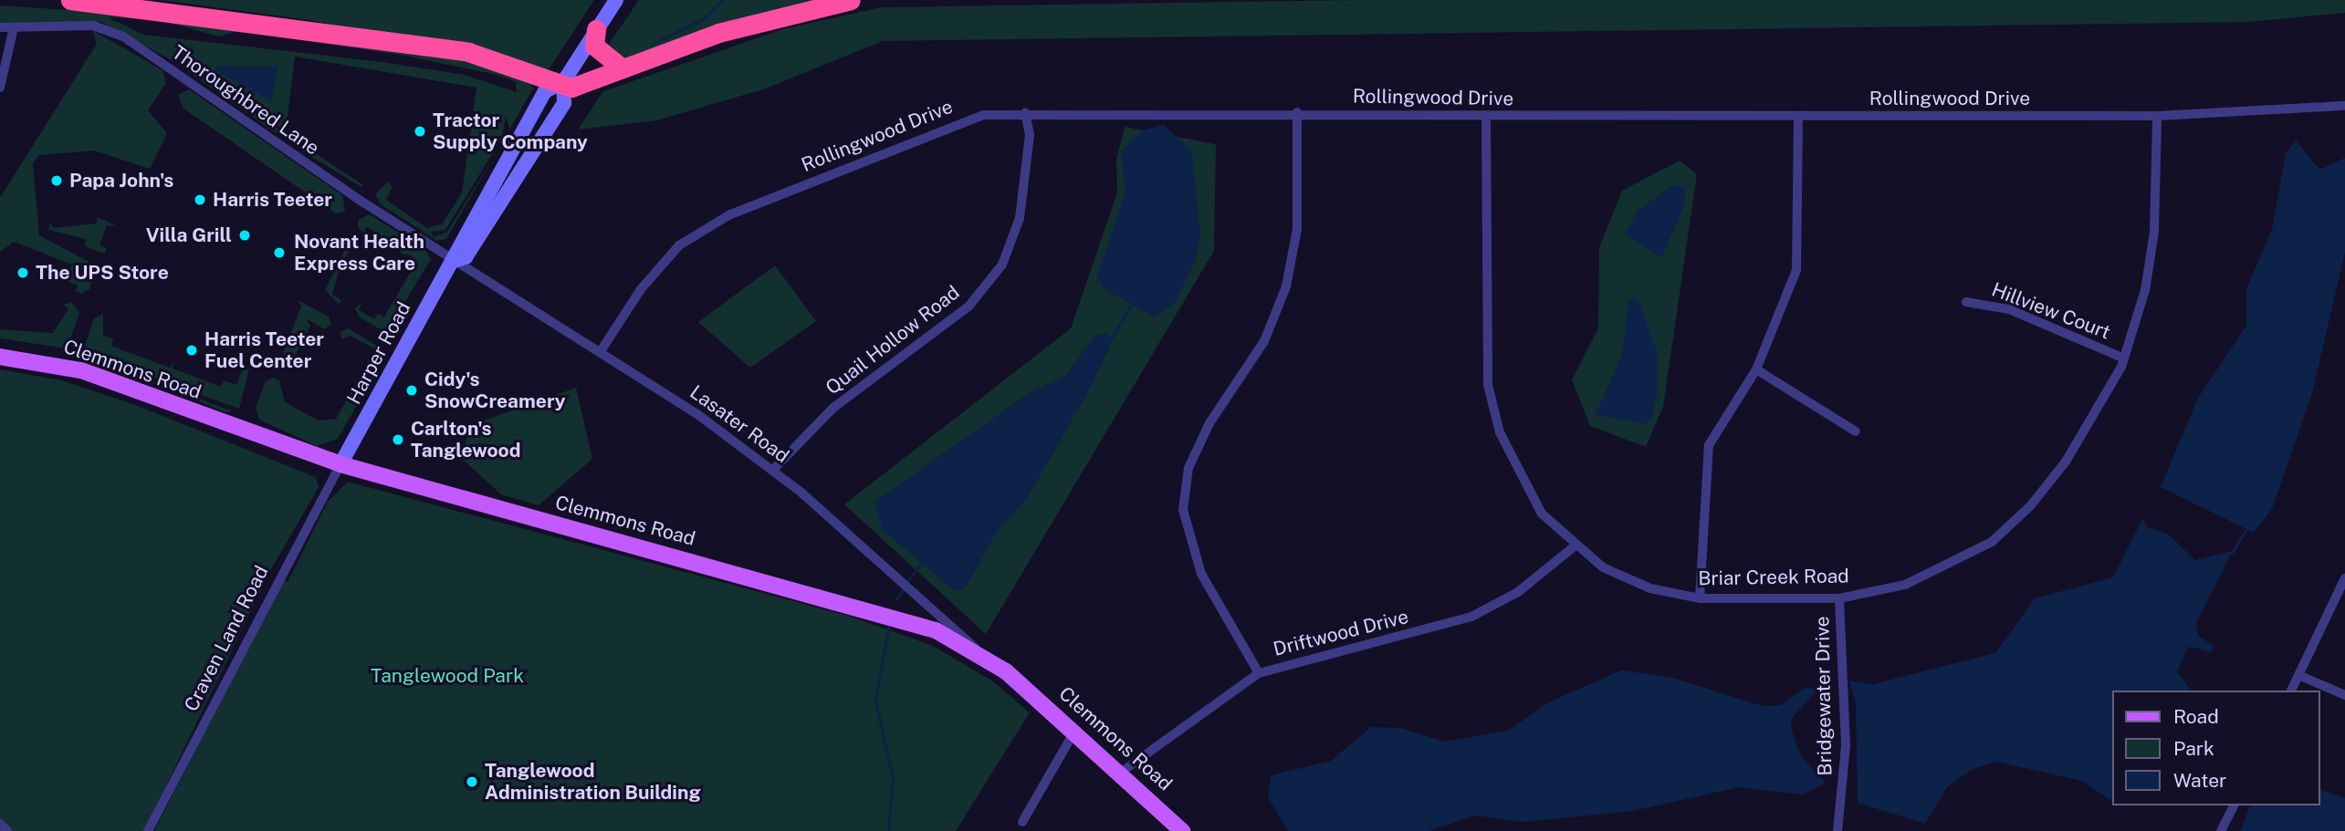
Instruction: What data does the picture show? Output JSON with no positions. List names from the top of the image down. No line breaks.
{"streets":{"main road":["Harper Road","Clemmons Road"],"street":["Rollingwood Drive","Thoroughbred Lane","Hillview Court","Quail Hollow Road","Lasater Road","Briar Creek Road","Driftwood Drive","Craven Land Road","Bridgewater Drive"]},"crossings":[["Rollingwood Drive","Quail Hollow Road"],["Rollingwood Drive","Lasater Road"],["Rollingwood Drive","Briar Creek Road"],["Thoroughbred Lane","Harper Road"],["Thoroughbred Lane","Lasater Road"],["Hillview Court","Briar Creek Road"],["Quail Hollow Road","Lasater Road"],["Harper Road","Clemmons Road"],["Harper Road","Lasater Road"],["Harper Road","Craven Land Road"],["Clemmons Road","Lasater Road"],["Clemmons Road","Driftwood Drive"],["Clemmons Road","Craven Land Road"],["Briar Creek Road","Driftwood Drive"],["Briar Creek Road","Bridgewater Drive"]],"parks":["Tanglewood Park"],"places":["Tractor Supply Company","Papa John's","Harris Teeter","Villa Grill","Novant Health Express Care","The UPS Store","Harris Teeter Fuel Center","Cidy's SnowCreamery","Carlton's Tanglewood","Tanglewood Administration Building"],"legend":["Road","Park","Water"]}
